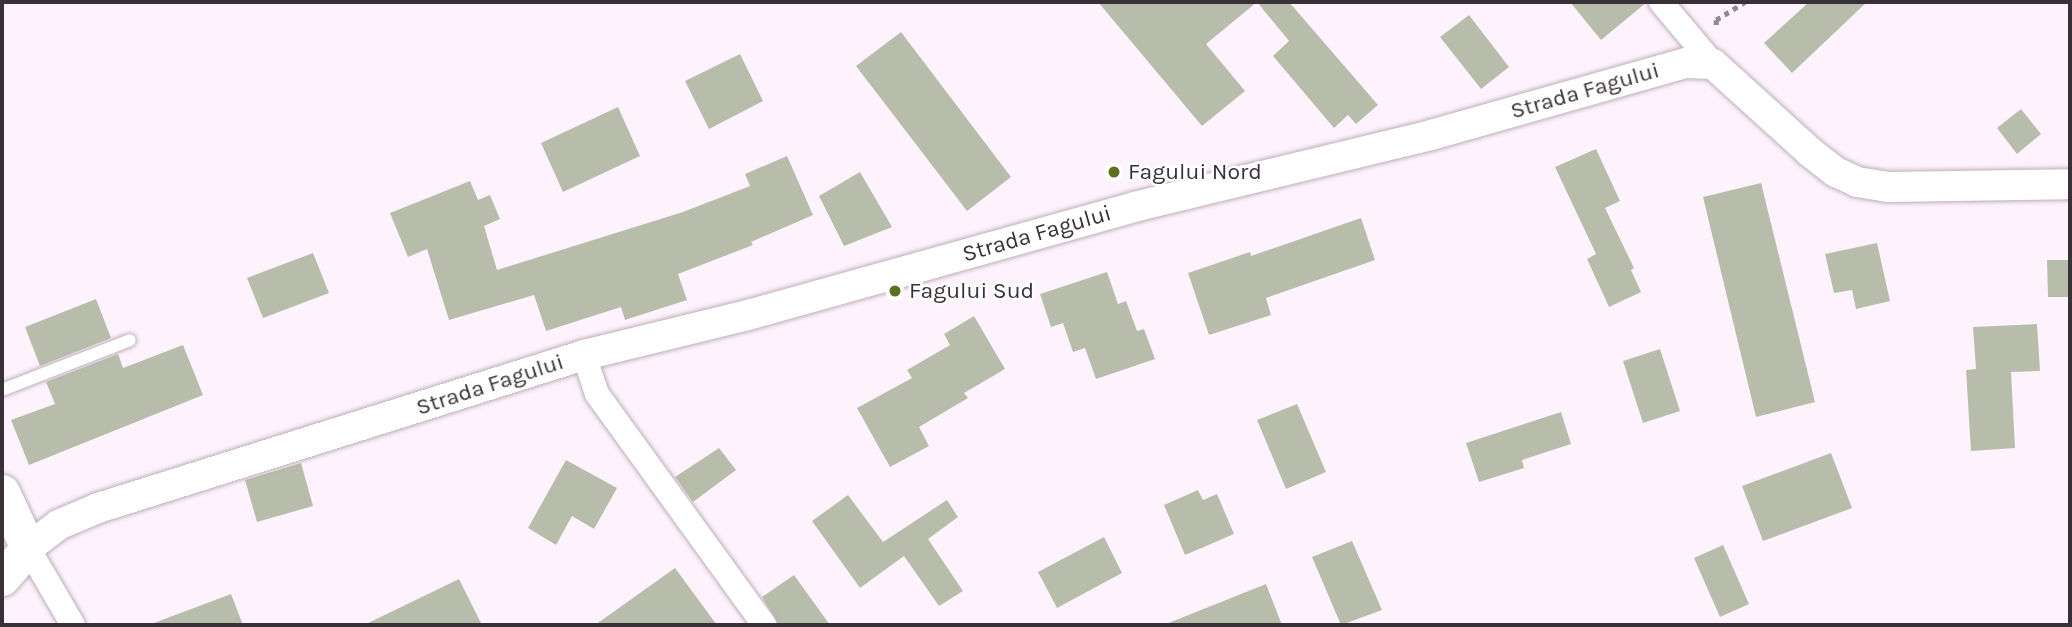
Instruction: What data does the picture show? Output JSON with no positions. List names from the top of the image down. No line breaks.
{"streets":{"main road":["Strada Fagului"]},"places":["Fagului Nord","Fagului Sud"]}
